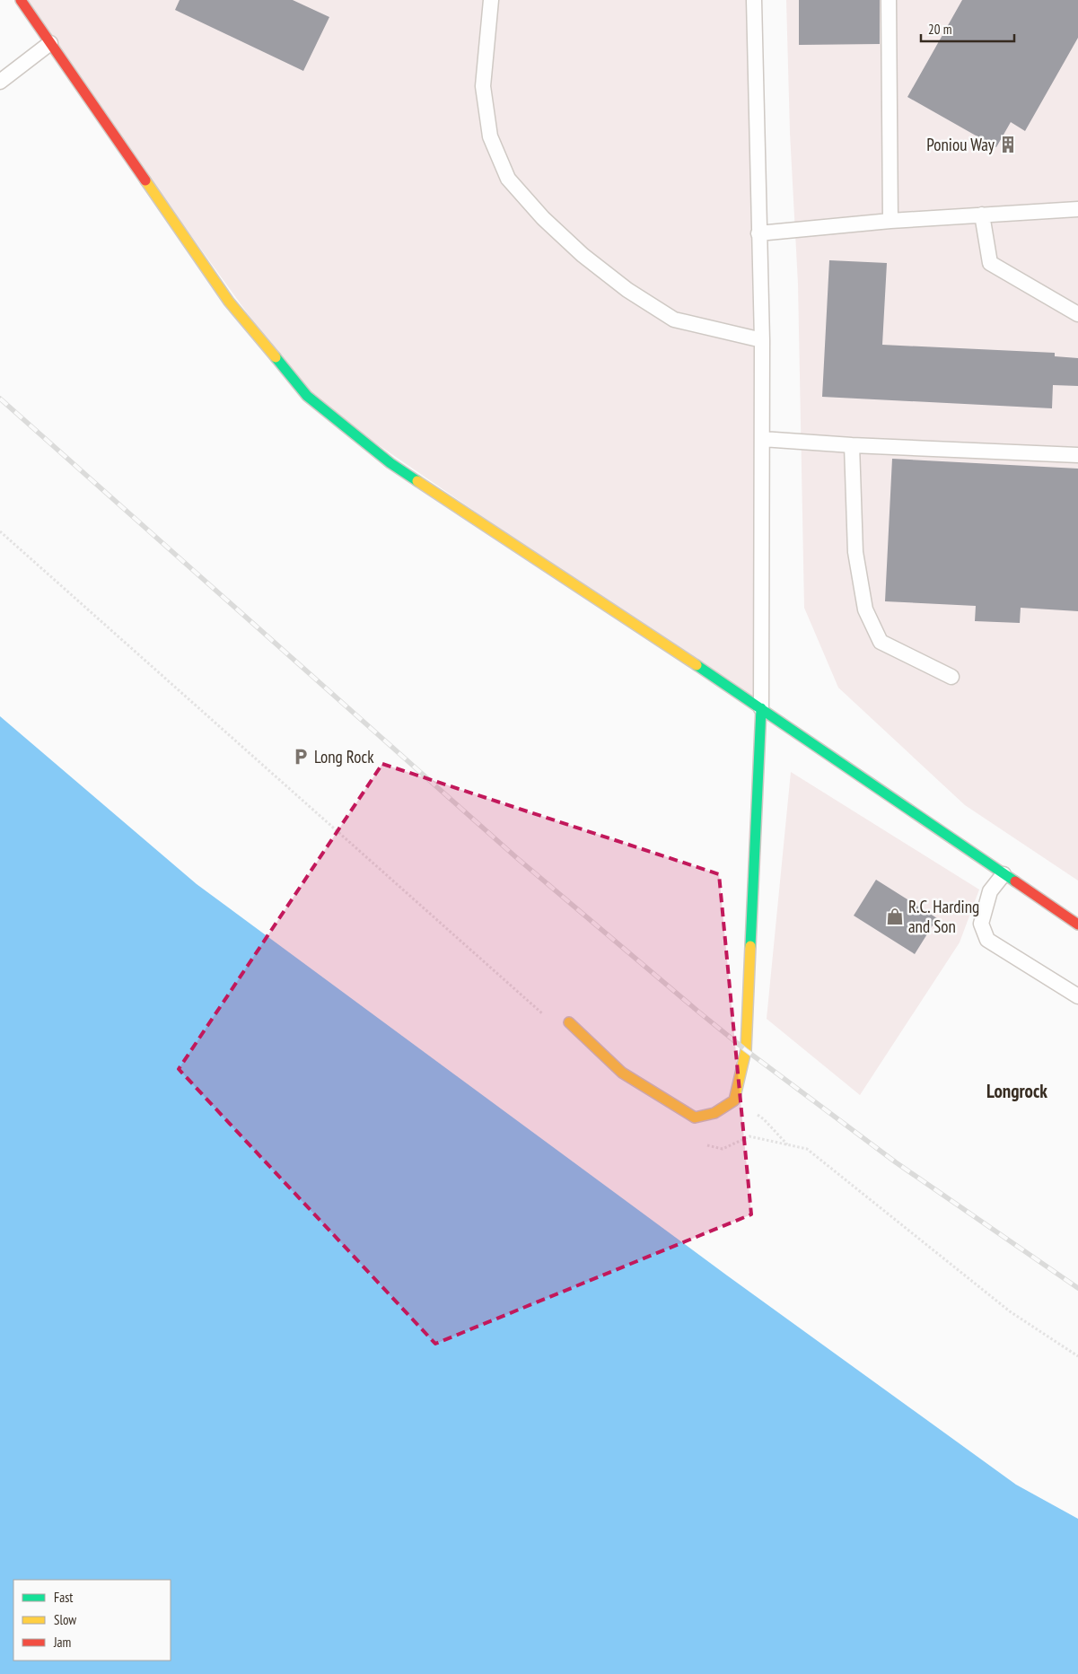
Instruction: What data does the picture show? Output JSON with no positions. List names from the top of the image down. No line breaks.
{"districts":["Longrock"],"places":{"building":["Poniou Way"],"parking":["Long Rock"],"shop":["R.C. Harding and Son"]},"legend":["Fast","Slow","Jam"],"scale_bar":"20 m"}
